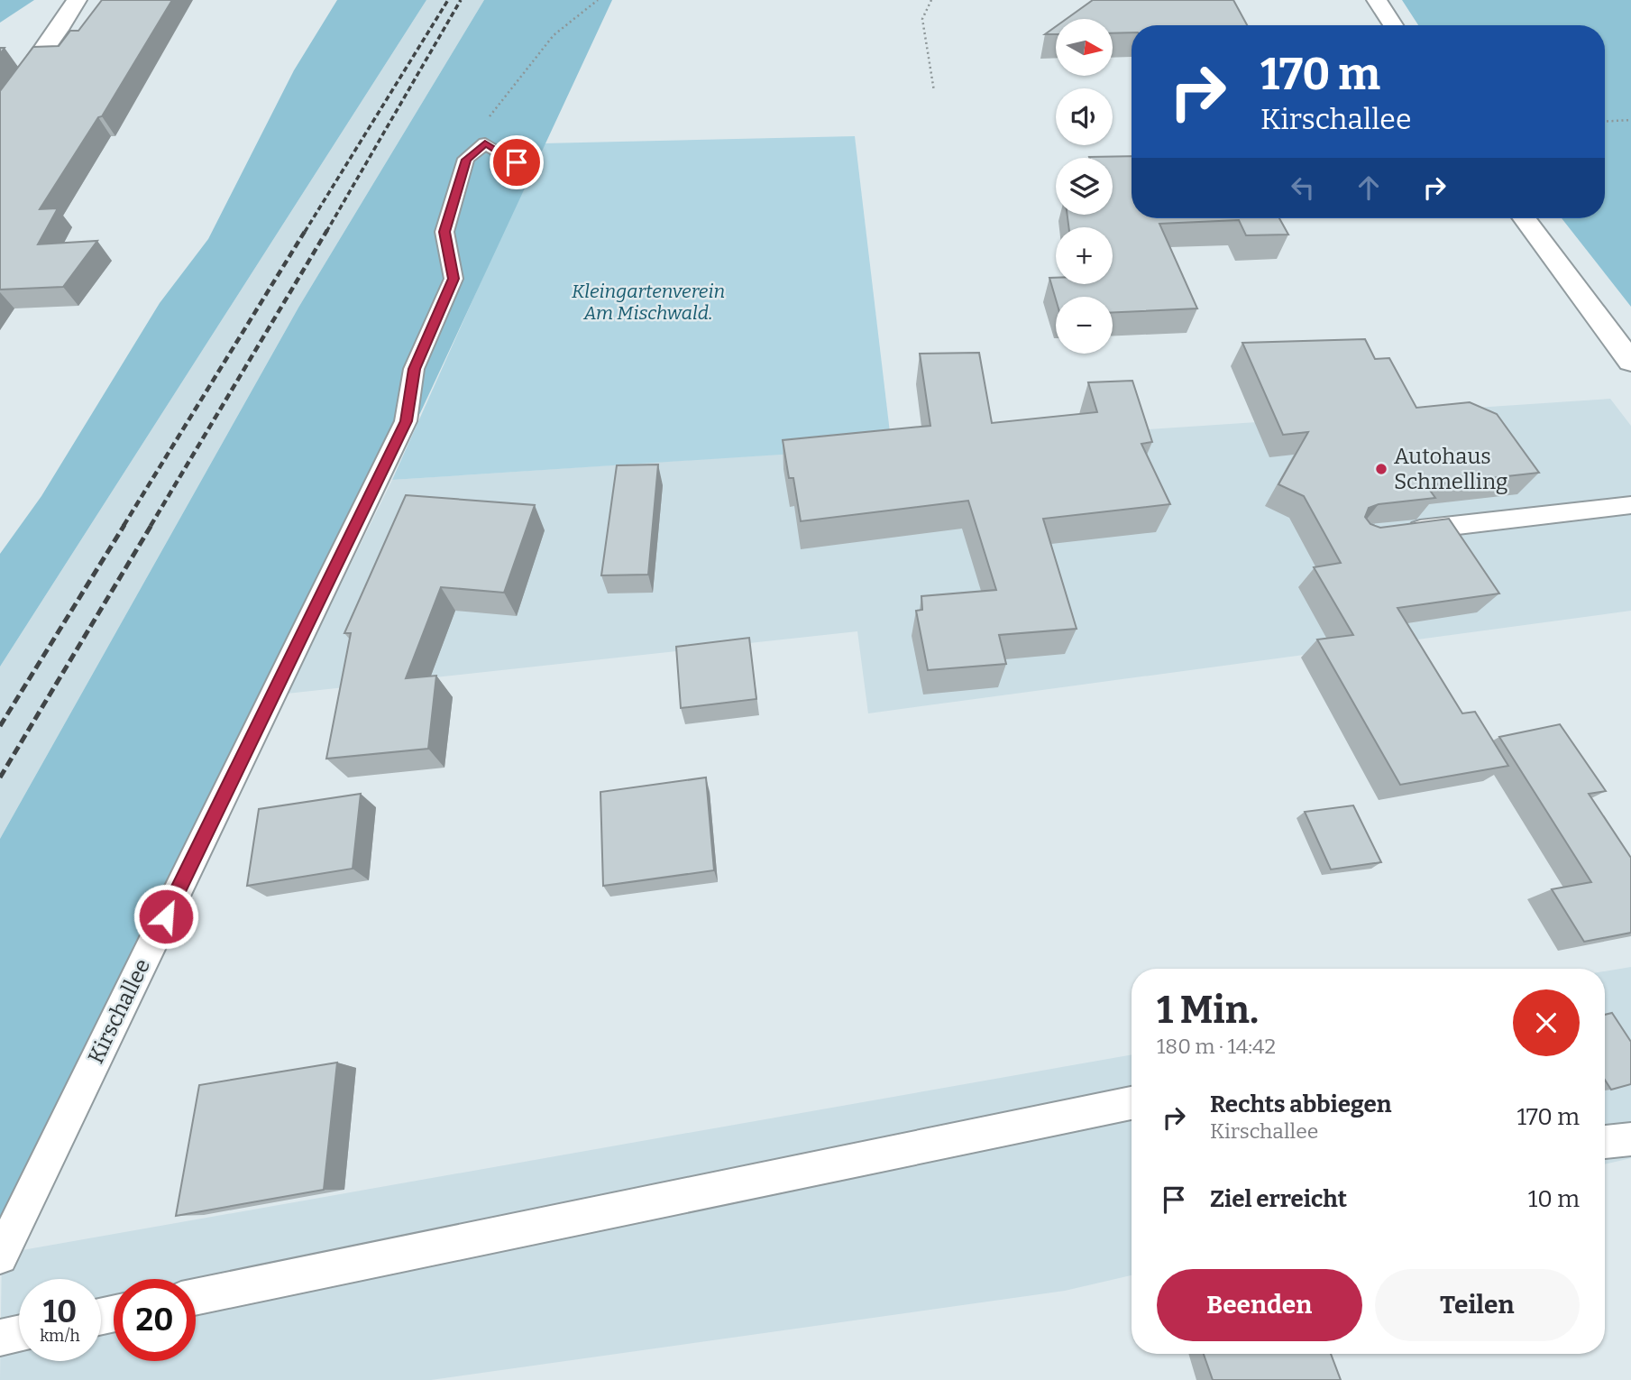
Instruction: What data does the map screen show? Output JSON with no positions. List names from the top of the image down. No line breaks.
{"streets":{"lane":["Kirschallee"]},"parks":["Kleingartenverein Am Mischwald."],"places":["Autohaus Schmelling"],"north":"right","page":{"map_buttons":["+","−"],"turn":["170 m","Kirschallee"],"heading":["1 Min.","180 m · 14:42"],"list":[{"name":"Rechts abbiegen","note":"Kirschallee","value":"170 m"},{"name":"Ziel erreicht","value":"10 m"}],"buttons":["Beenden","Teilen"],"speed":"10 km/h","limit":"20"}}
